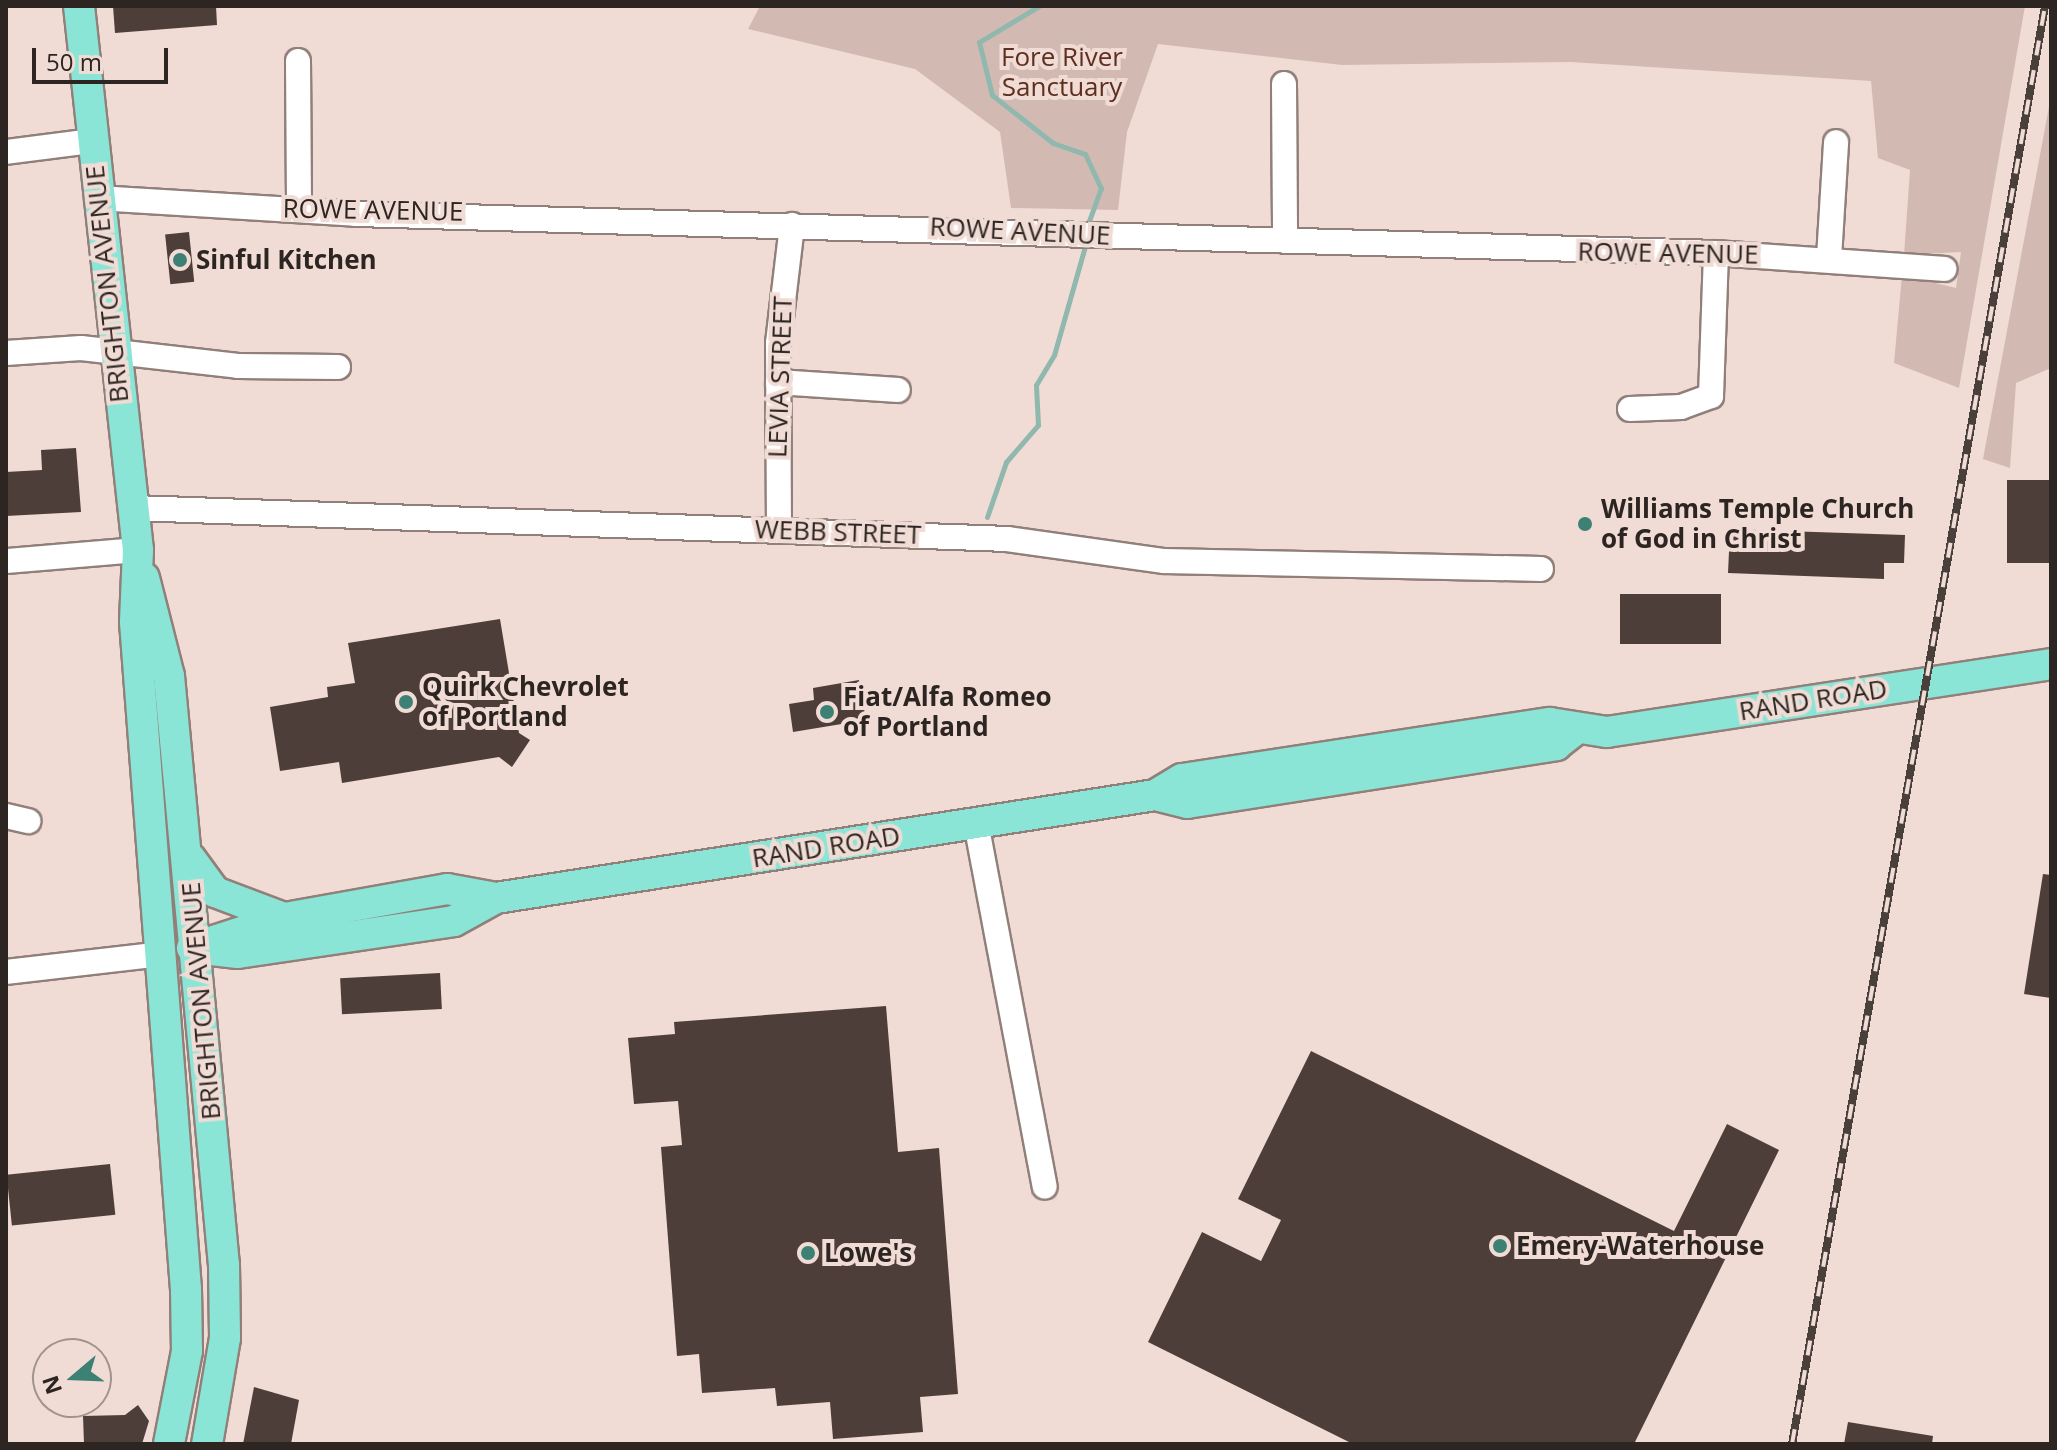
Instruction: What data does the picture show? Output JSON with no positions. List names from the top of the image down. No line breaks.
{"streets":{"main road":["BRIGHTON AVENUE","RAND ROAD"],"street":["ROWE AVENUE","LEVIA STREET","WEBB STREET"]},"crossings":[["ROWE AVENUE","BRIGHTON AVENUE"],["ROWE AVENUE","LEVIA STREET"],["BRIGHTON AVENUE","WEBB STREET"],["BRIGHTON AVENUE","RAND ROAD"],["LEVIA STREET","WEBB STREET"]],"parks":["Fore River Sanctuary"],"places":["Sinful Kitchen","Williams Temple Church of God in Christ","Quirk Chevrolet of Portland","Fiat/Alfa Romeo of Portland","Emery-Waterhouse","Lowe's"],"scale_bar":"50 m","north":"left"}
